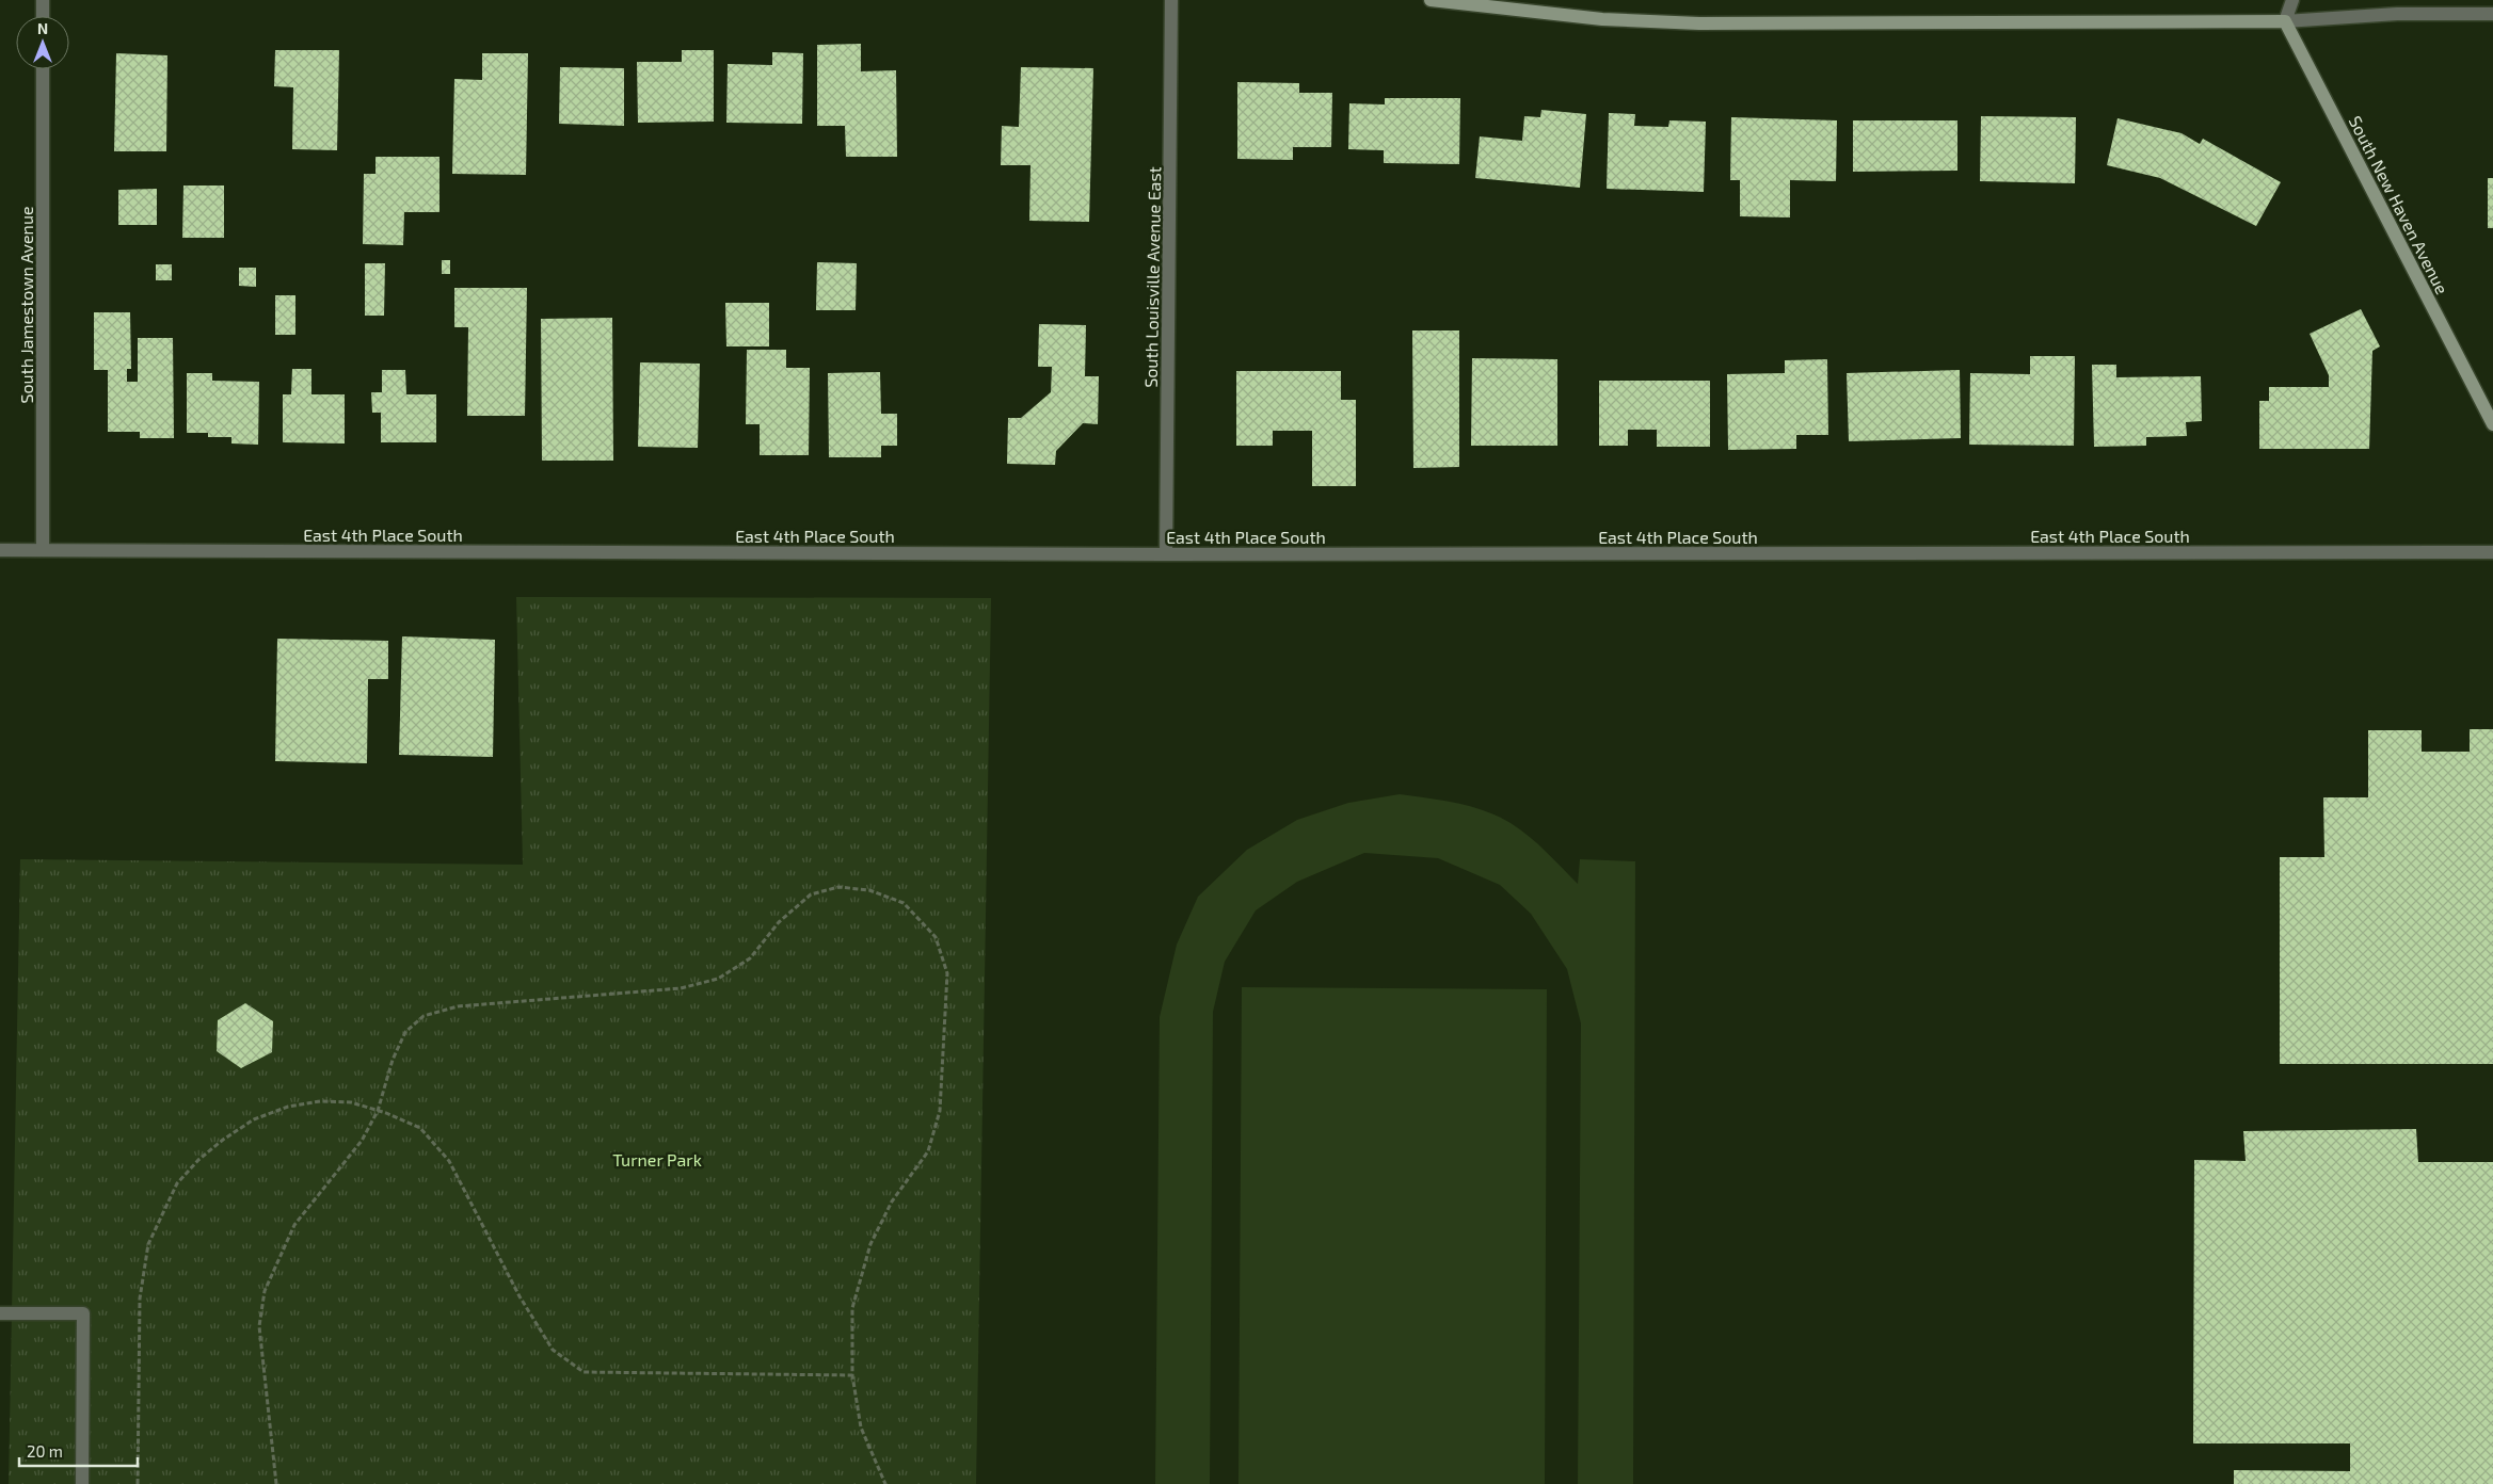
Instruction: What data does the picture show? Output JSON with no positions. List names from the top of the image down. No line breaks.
{"streets":{"street":["South New Haven Avenue","South Louisville Avenue East","South Jamestown Avenue","East 4th Place South"]},"crossings":[["South Louisville Avenue East","East 4th Place South"],["South Jamestown Avenue","East 4th Place South"]],"parks":["Turner Park"],"scale_bar":"20 m","north":"top"}
